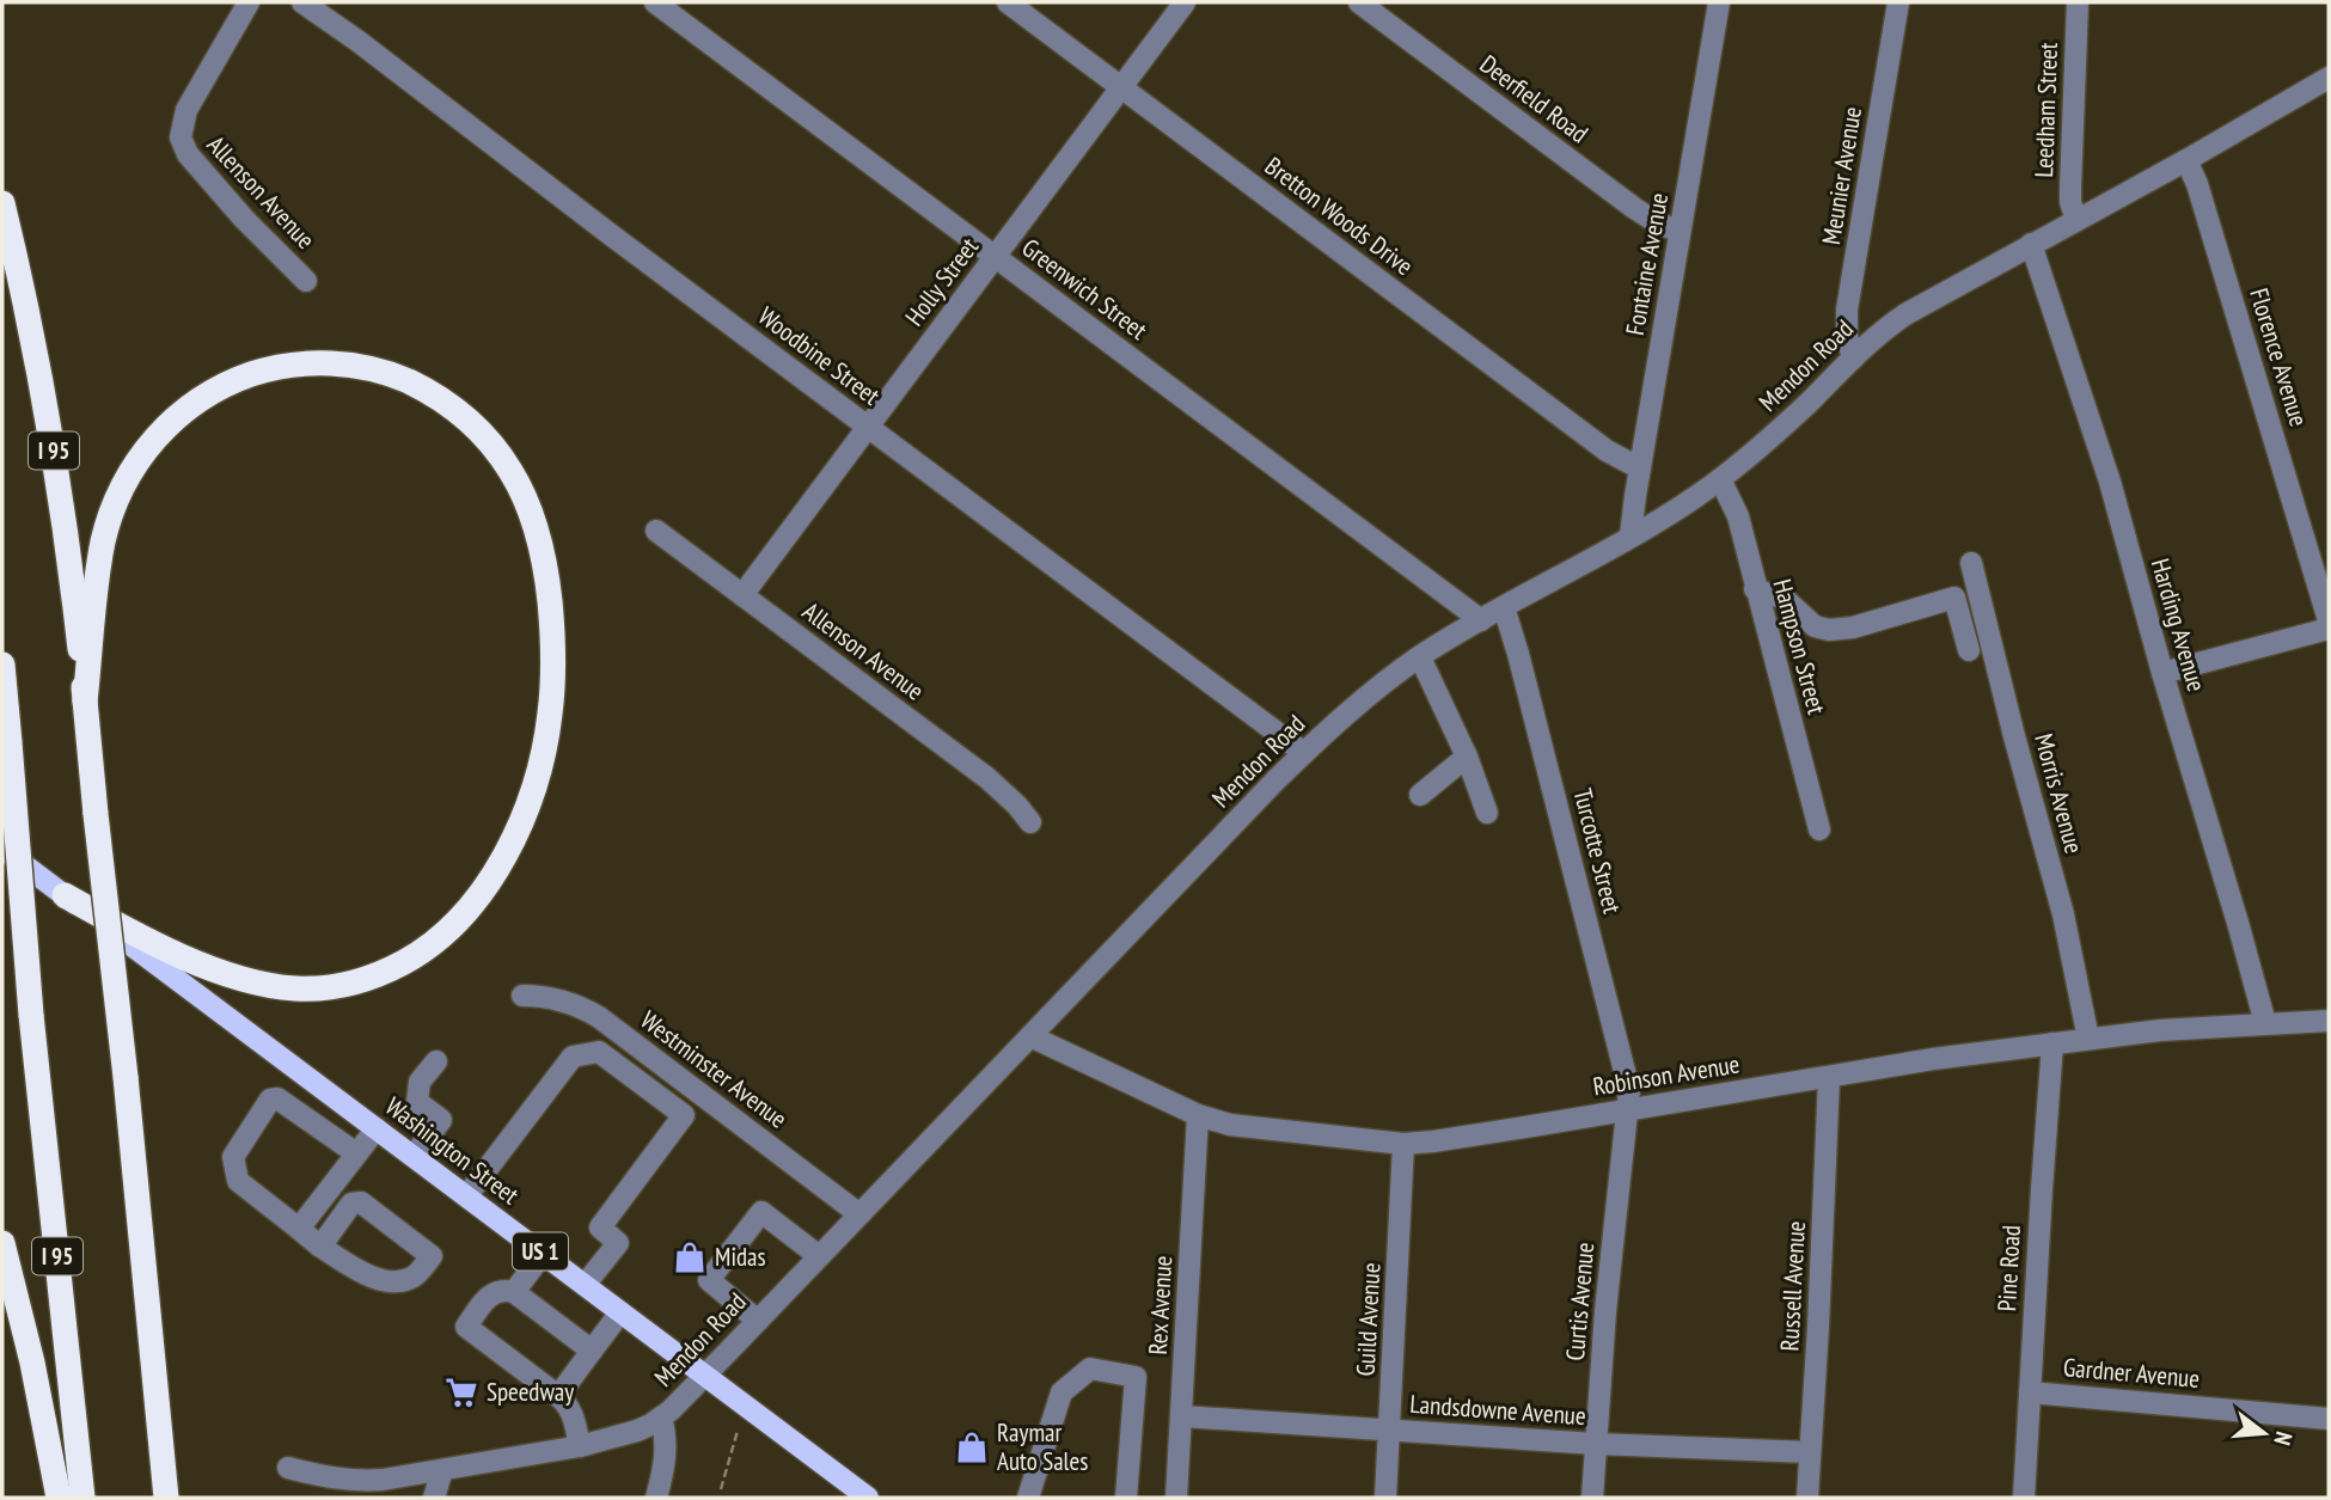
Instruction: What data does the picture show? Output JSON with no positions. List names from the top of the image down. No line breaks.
{"streets":{"highway":["I 95"],"main road":["Washington Street","US 1"],"street":["Deerfield Road","Leedham Street","Meunier Avenue","Allenson Avenue","Bretton Woods Drive","Fontaine Avenue","Holly Street","Greenwich Street","Woodbine Street","Florence Avenue","Mendon Road","Harding Avenue","Hampson Street","Morris Avenue","Turcotte Street","Westminster Avenue","Robinson Avenue","Pine Road","Russell Avenue","Curtis Avenue","Rex Avenue","Guild Avenue","Gardner Avenue","Landsdowne Avenue"]},"crossings":[["Deerfield Road","Fontaine Avenue"],["Leedham Street","Mendon Road"],["Meunier Avenue","Mendon Road"],["Allenson Avenue","Holly Street"],["Bretton Woods Drive","Fontaine Avenue"],["Bretton Woods Drive","Holly Street"],["Fontaine Avenue","Mendon Road"],["Holly Street","Greenwich Street"],["Holly Street","Woodbine Street"],["Greenwich Street","Mendon Road"],["Woodbine Street","Mendon Road"],["Florence Avenue","Mendon Road"],["Mendon Road","Harding Avenue"],["Mendon Road","Hampson Street"],["Mendon Road","Turcotte Street"],["Mendon Road","Westminster Avenue"],["Mendon Road","Robinson Avenue"],["Mendon Road","Washington Street"],["Harding Avenue","Robinson Avenue"],["Morris Avenue","Robinson Avenue"],["Turcotte Street","Robinson Avenue"],["Turcotte Street","Curtis Avenue"],["Robinson Avenue","Pine Road"],["Robinson Avenue","Russell Avenue"],["Robinson Avenue","Curtis Avenue"],["Robinson Avenue","Rex Avenue"],["Robinson Avenue","Guild Avenue"],["Pine Road","Gardner Avenue"],["Russell Avenue","Landsdowne Avenue"],["Curtis Avenue","Landsdowne Avenue"],["Rex Avenue","Landsdowne Avenue"],["Guild Avenue","Landsdowne Avenue"]],"places":{"shop":["Midas","Raymar Auto Sales"],"supermarket":["Speedway"]},"north":"right"}
